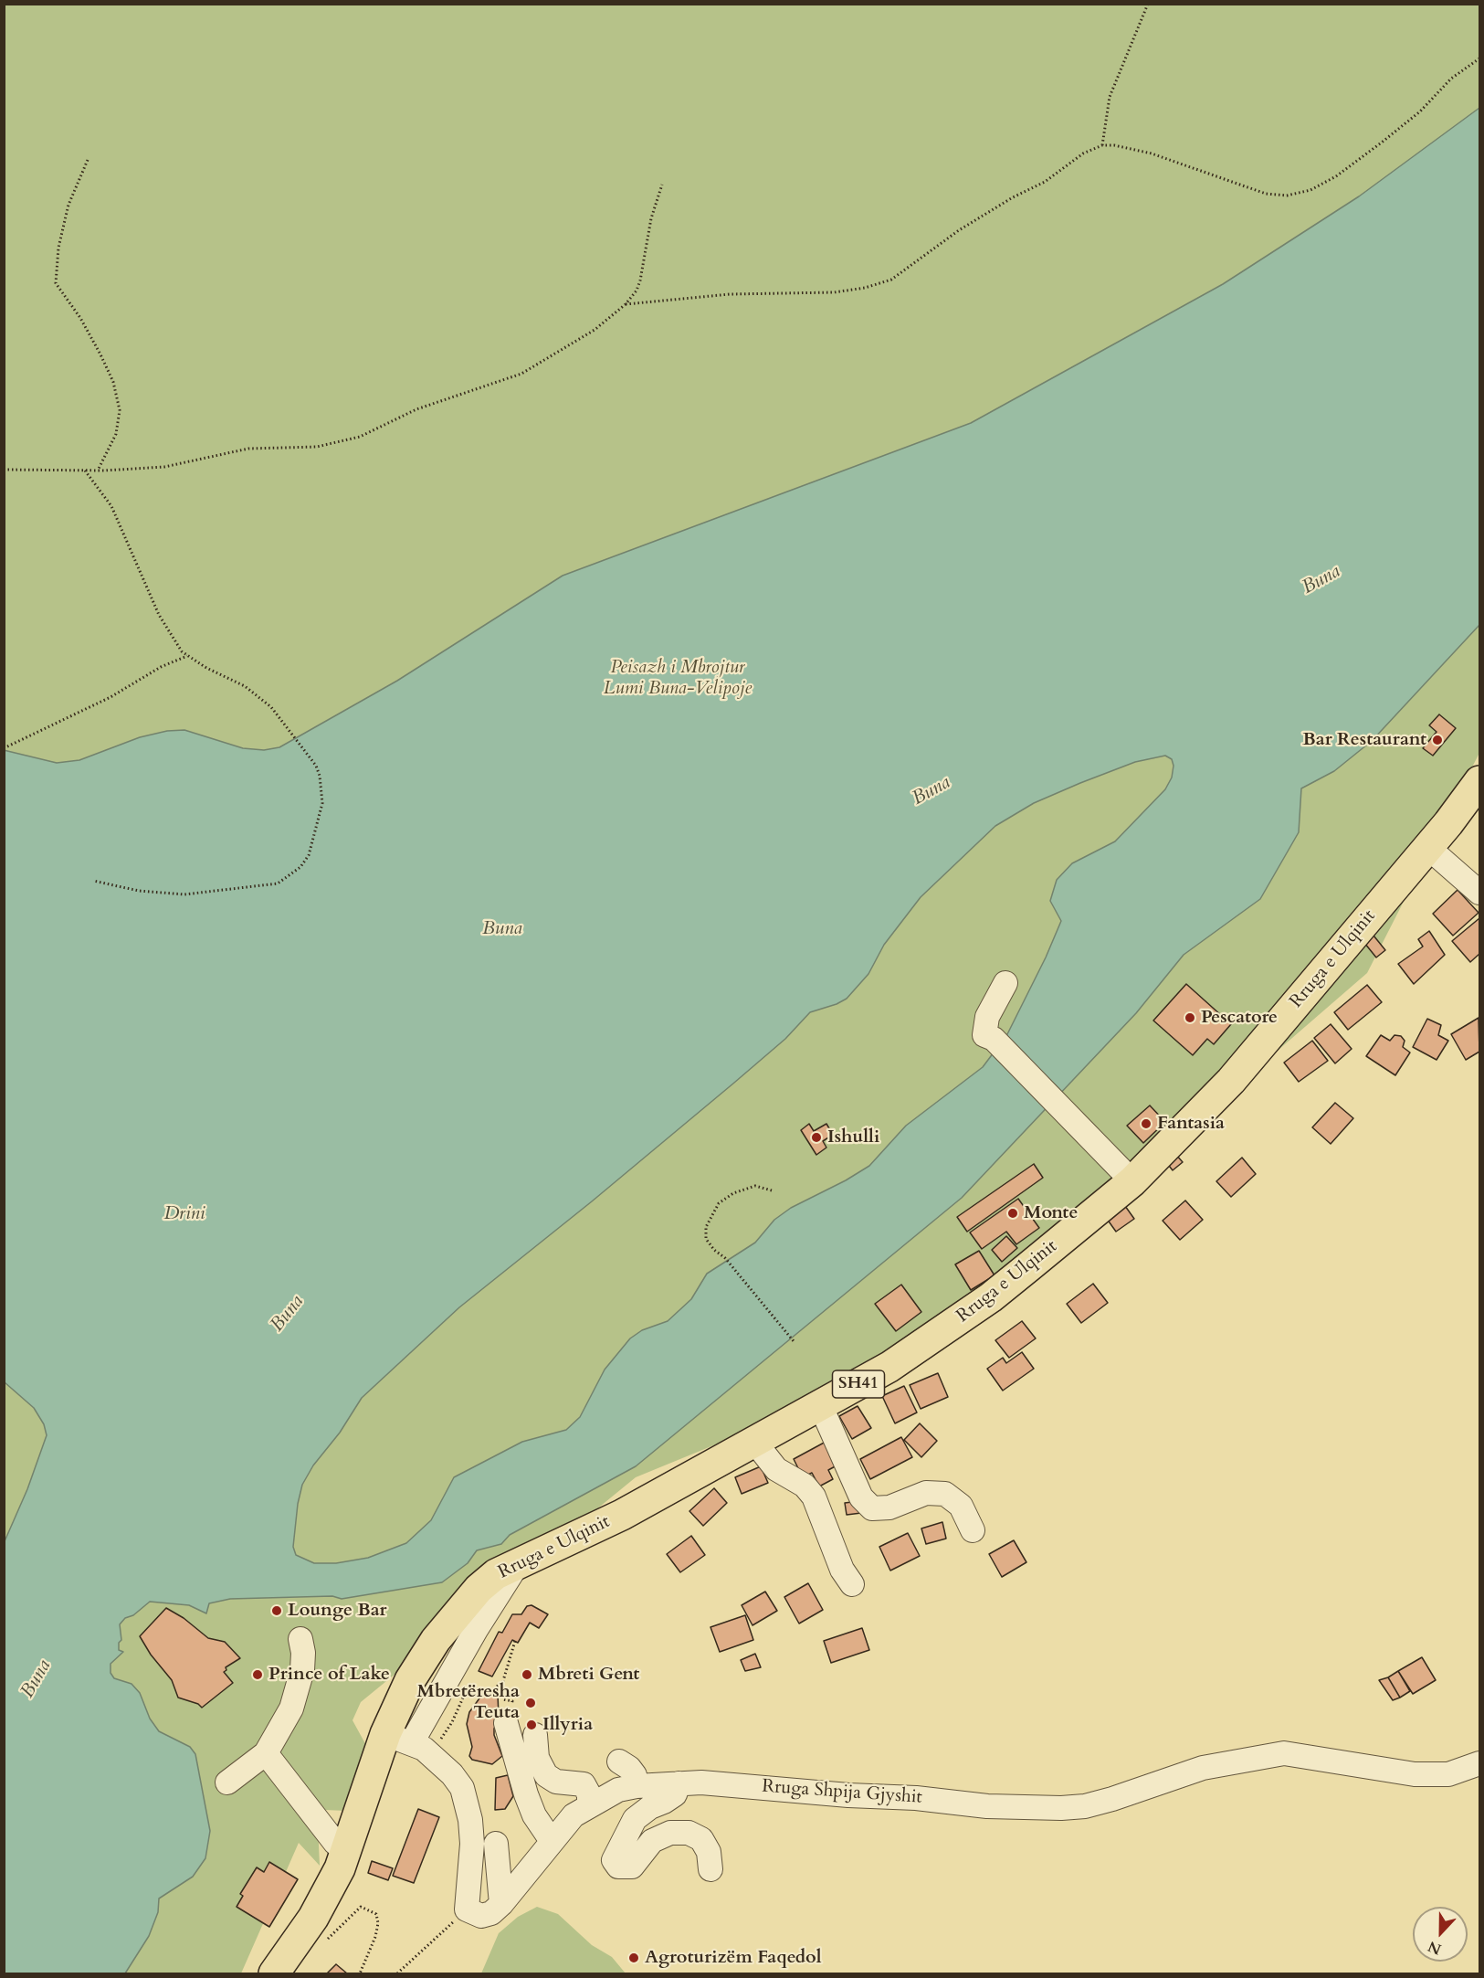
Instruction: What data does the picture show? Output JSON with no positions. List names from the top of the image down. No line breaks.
{"streets":{"main road":["Rruga e Ulqinit","SH41"],"street":["Rruga Shpija Gjyshit"]},"water":["Buna","Drini"],"parks":["Peisazh i Mbrojtur Lumi Buna-Velipoje"],"places":["Bar Restaurant","Pescatore","Fantasia","Ishulli","Monte","Lounge Bar","Prince of Lake","Mbreti Gent","Mbretëresha Teuta","Illyria","Agroturizëm Faqedol"],"north":"bottom"}
